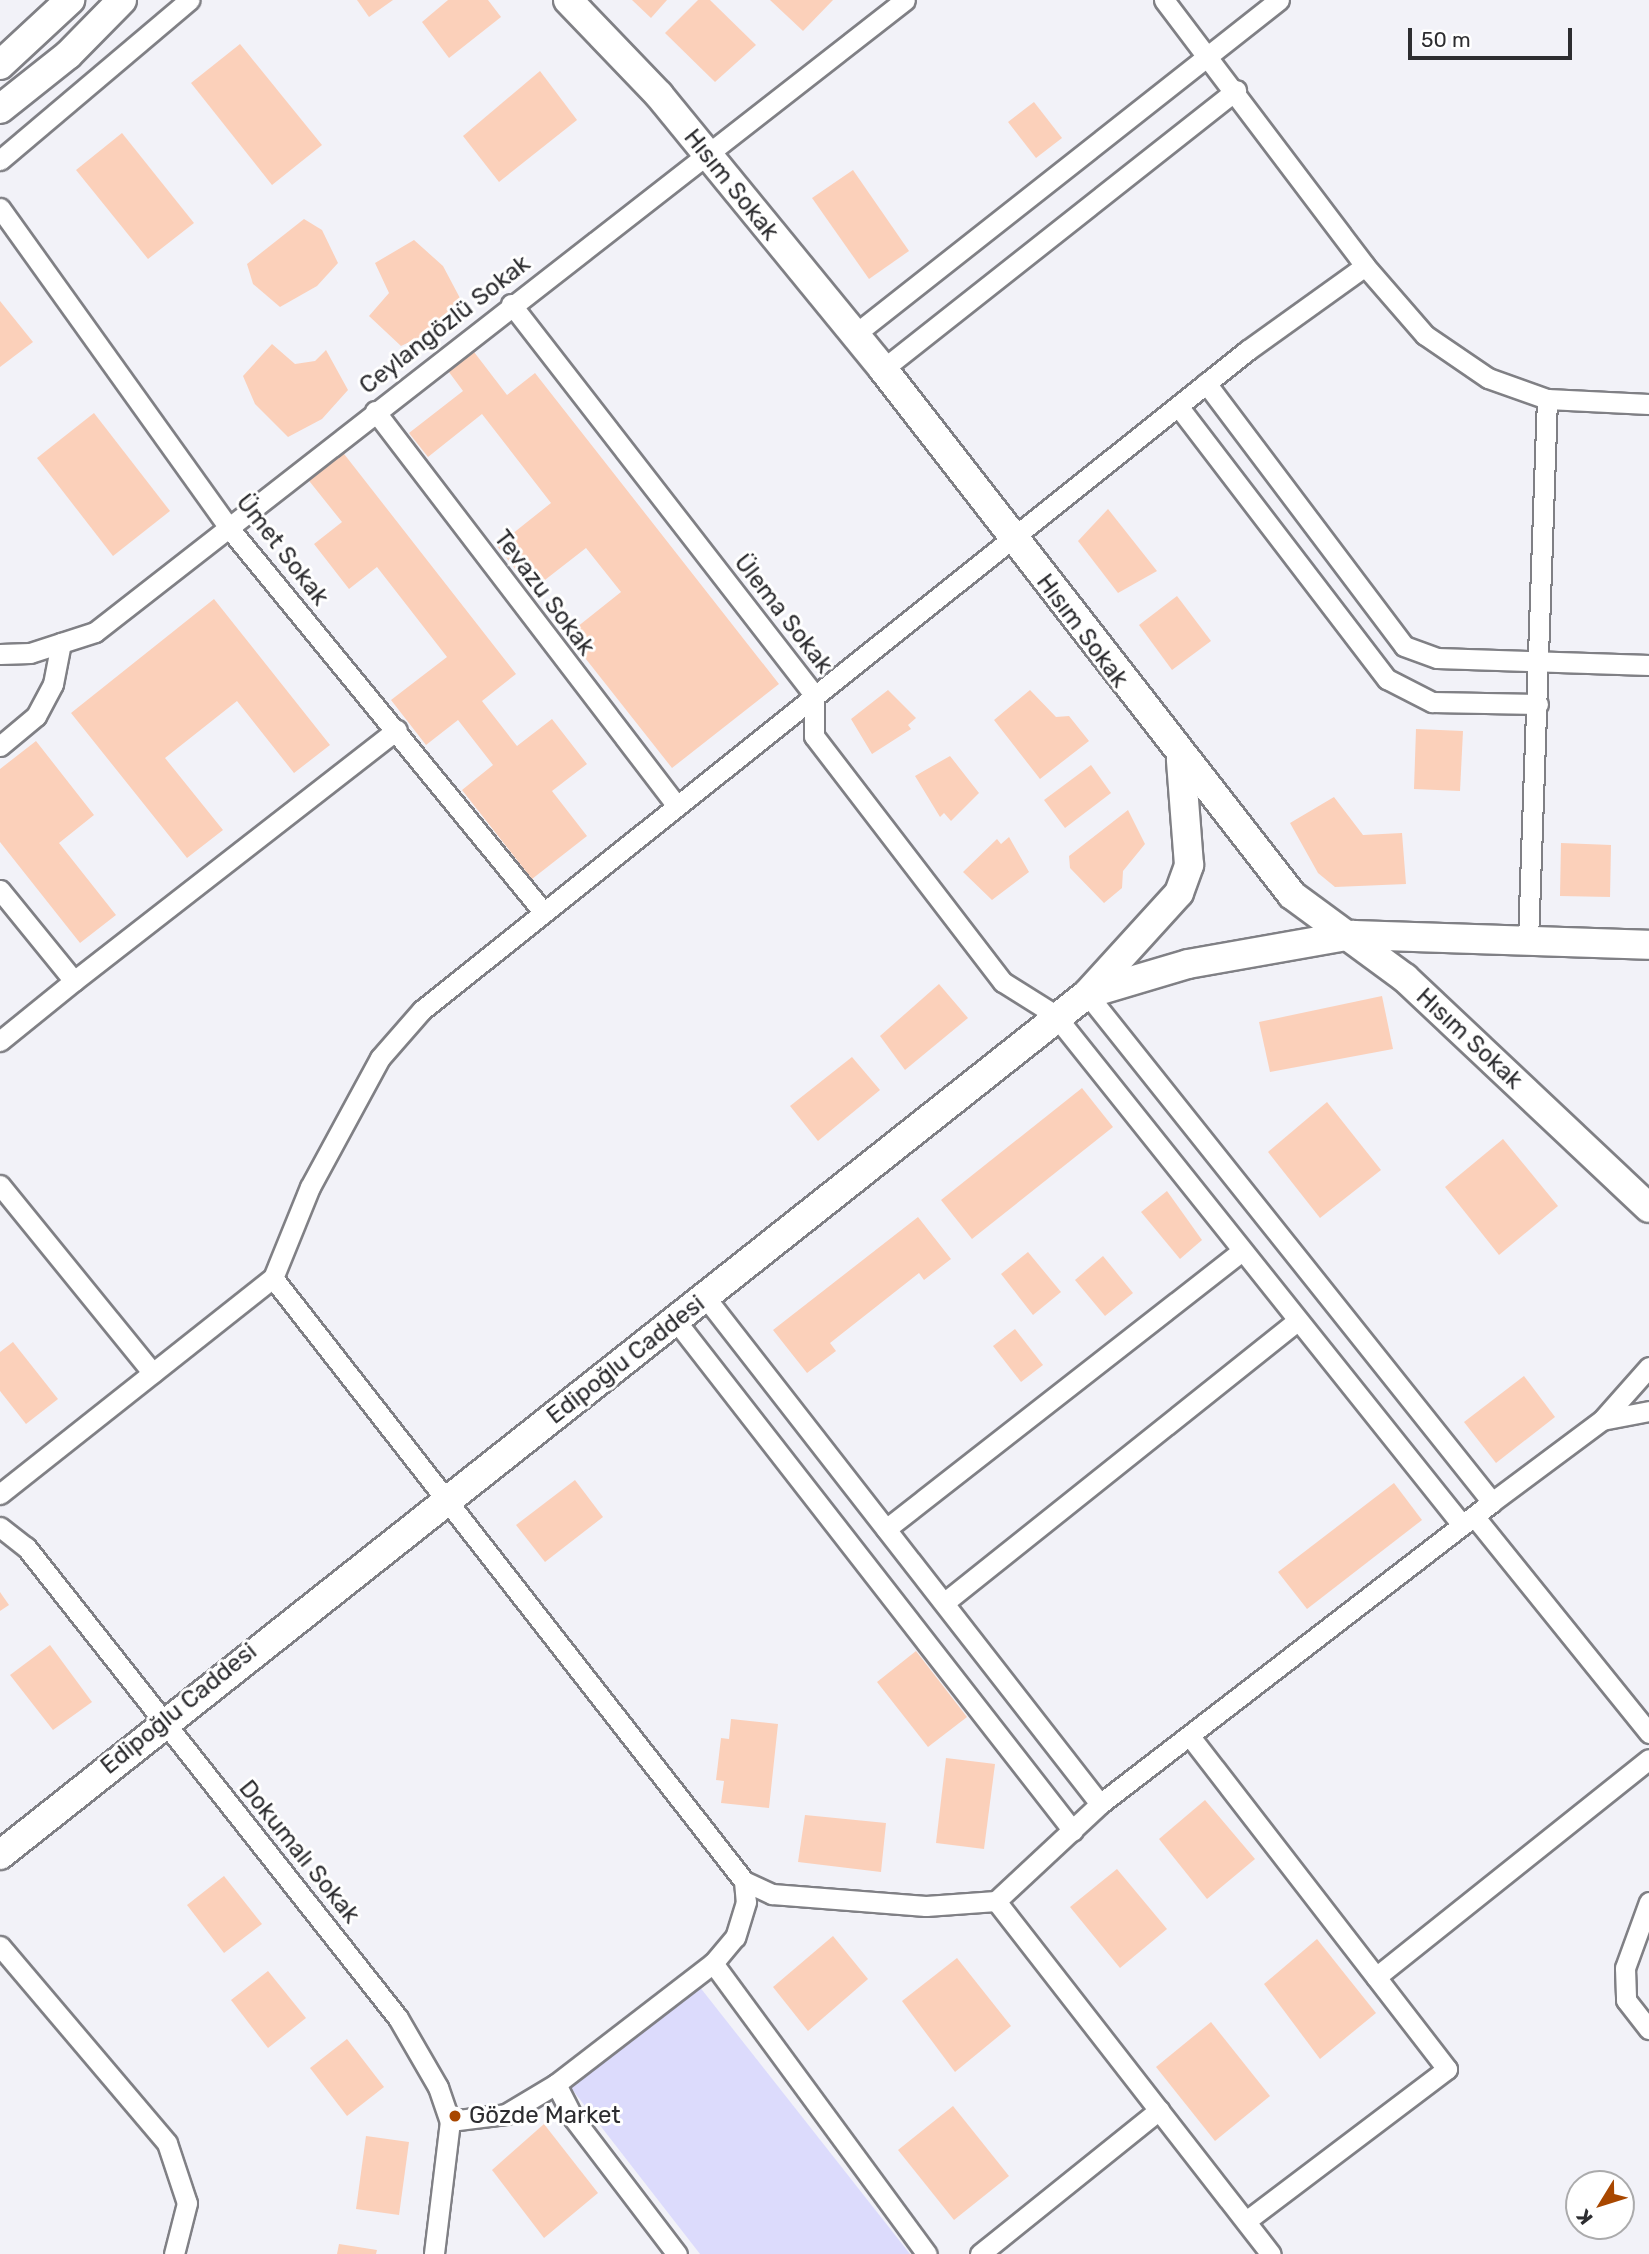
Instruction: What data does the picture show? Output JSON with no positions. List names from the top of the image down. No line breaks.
{"streets":{"street":["Hısım Sokak","Ceylangözlü Sokak","Ümet Sokak","Tevazu Sokak","Ülema Sokak","Edipoğlu Caddesi","Dokumalı Sokak"]},"crossings":[["Hısım Sokak","Ceylangözlü Sokak"],["Hısım Sokak","Edipoğlu Caddesi"],["Ceylangözlü Sokak","Ümet Sokak"],["Ceylangözlü Sokak","Tevazu Sokak"],["Ceylangözlü Sokak","Ülema Sokak"],["Ülema Sokak","Edipoğlu Caddesi"],["Edipoğlu Caddesi","Dokumalı Sokak"]],"places":["Gözde Market"],"scale_bar":"50 m","north":"bottom left"}
